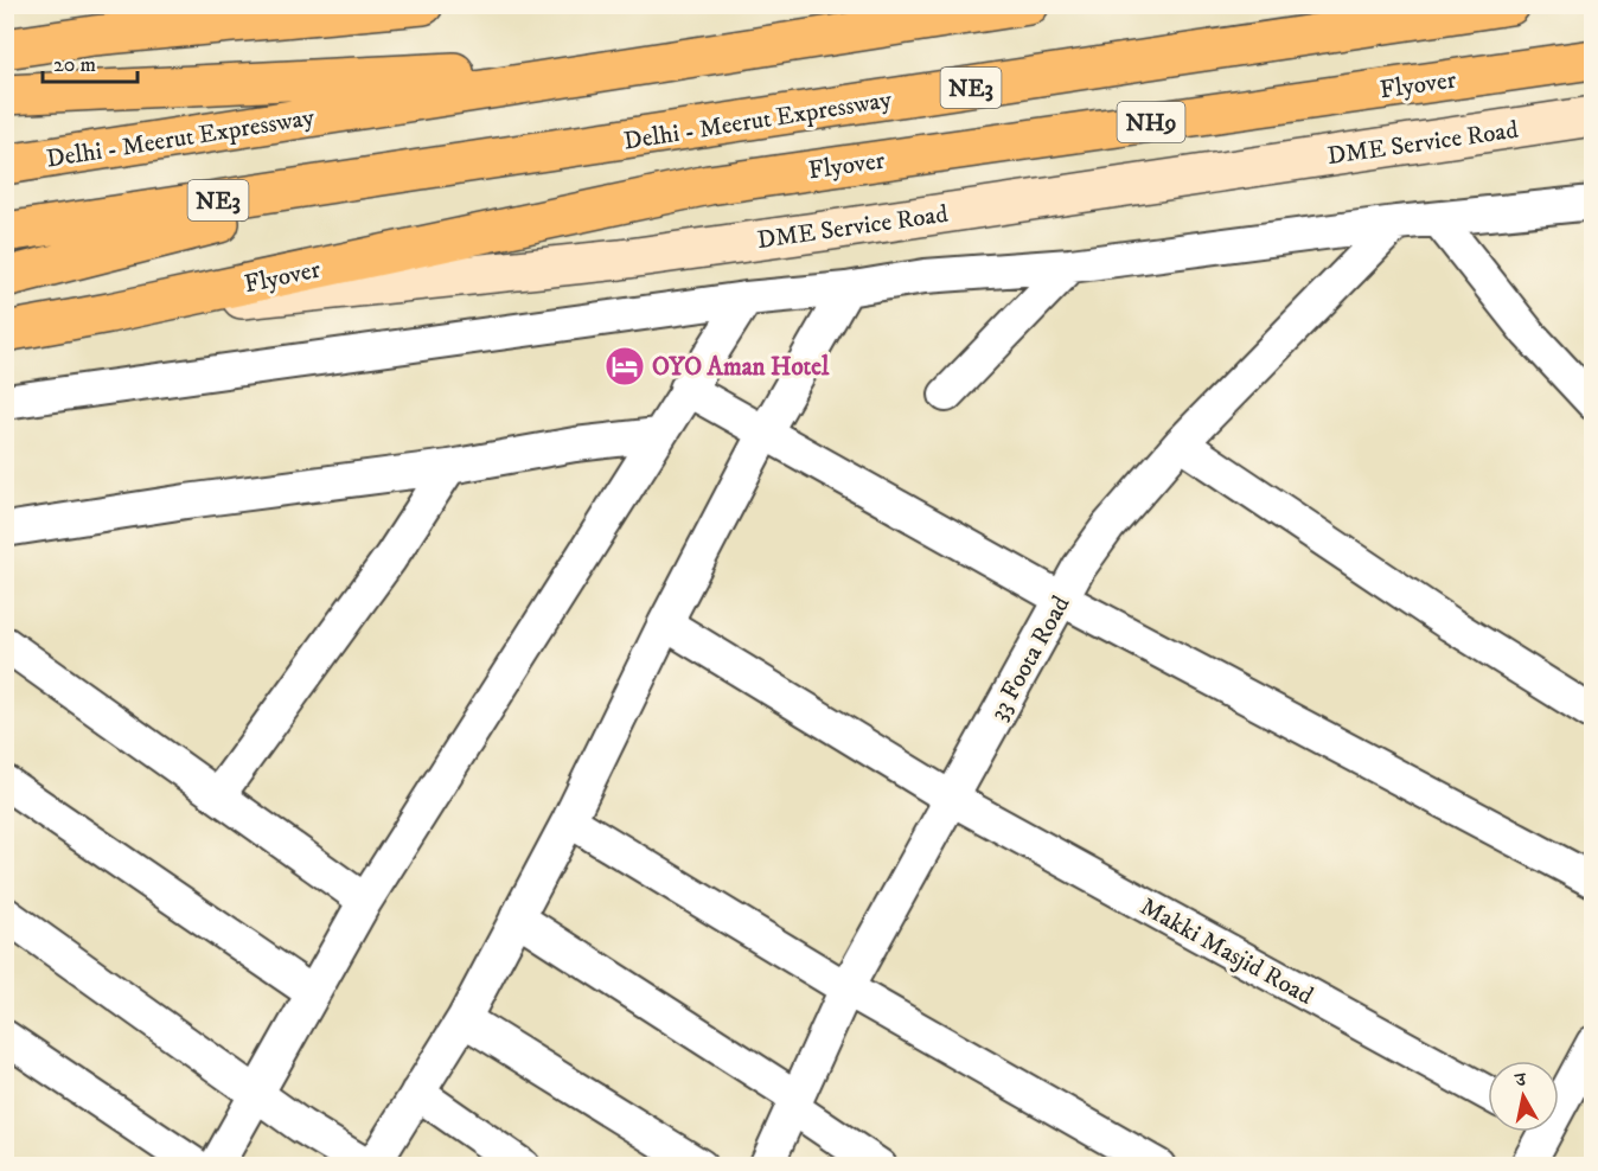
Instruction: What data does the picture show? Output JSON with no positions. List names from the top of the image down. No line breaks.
{"streets":{"highway":["Flyover","NE3","Delhi - Meerut Expressway","NH9"],"street":["DME Service Road","33 Foota Road","Makki Masjid Road"]},"crossings":[["Flyover","DME Service Road"],["33 Foota Road","Makki Masjid Road"]],"places":{"hotel":["OYO Aman Hotel"]},"scale_bar":"20 m","north":"top"}
